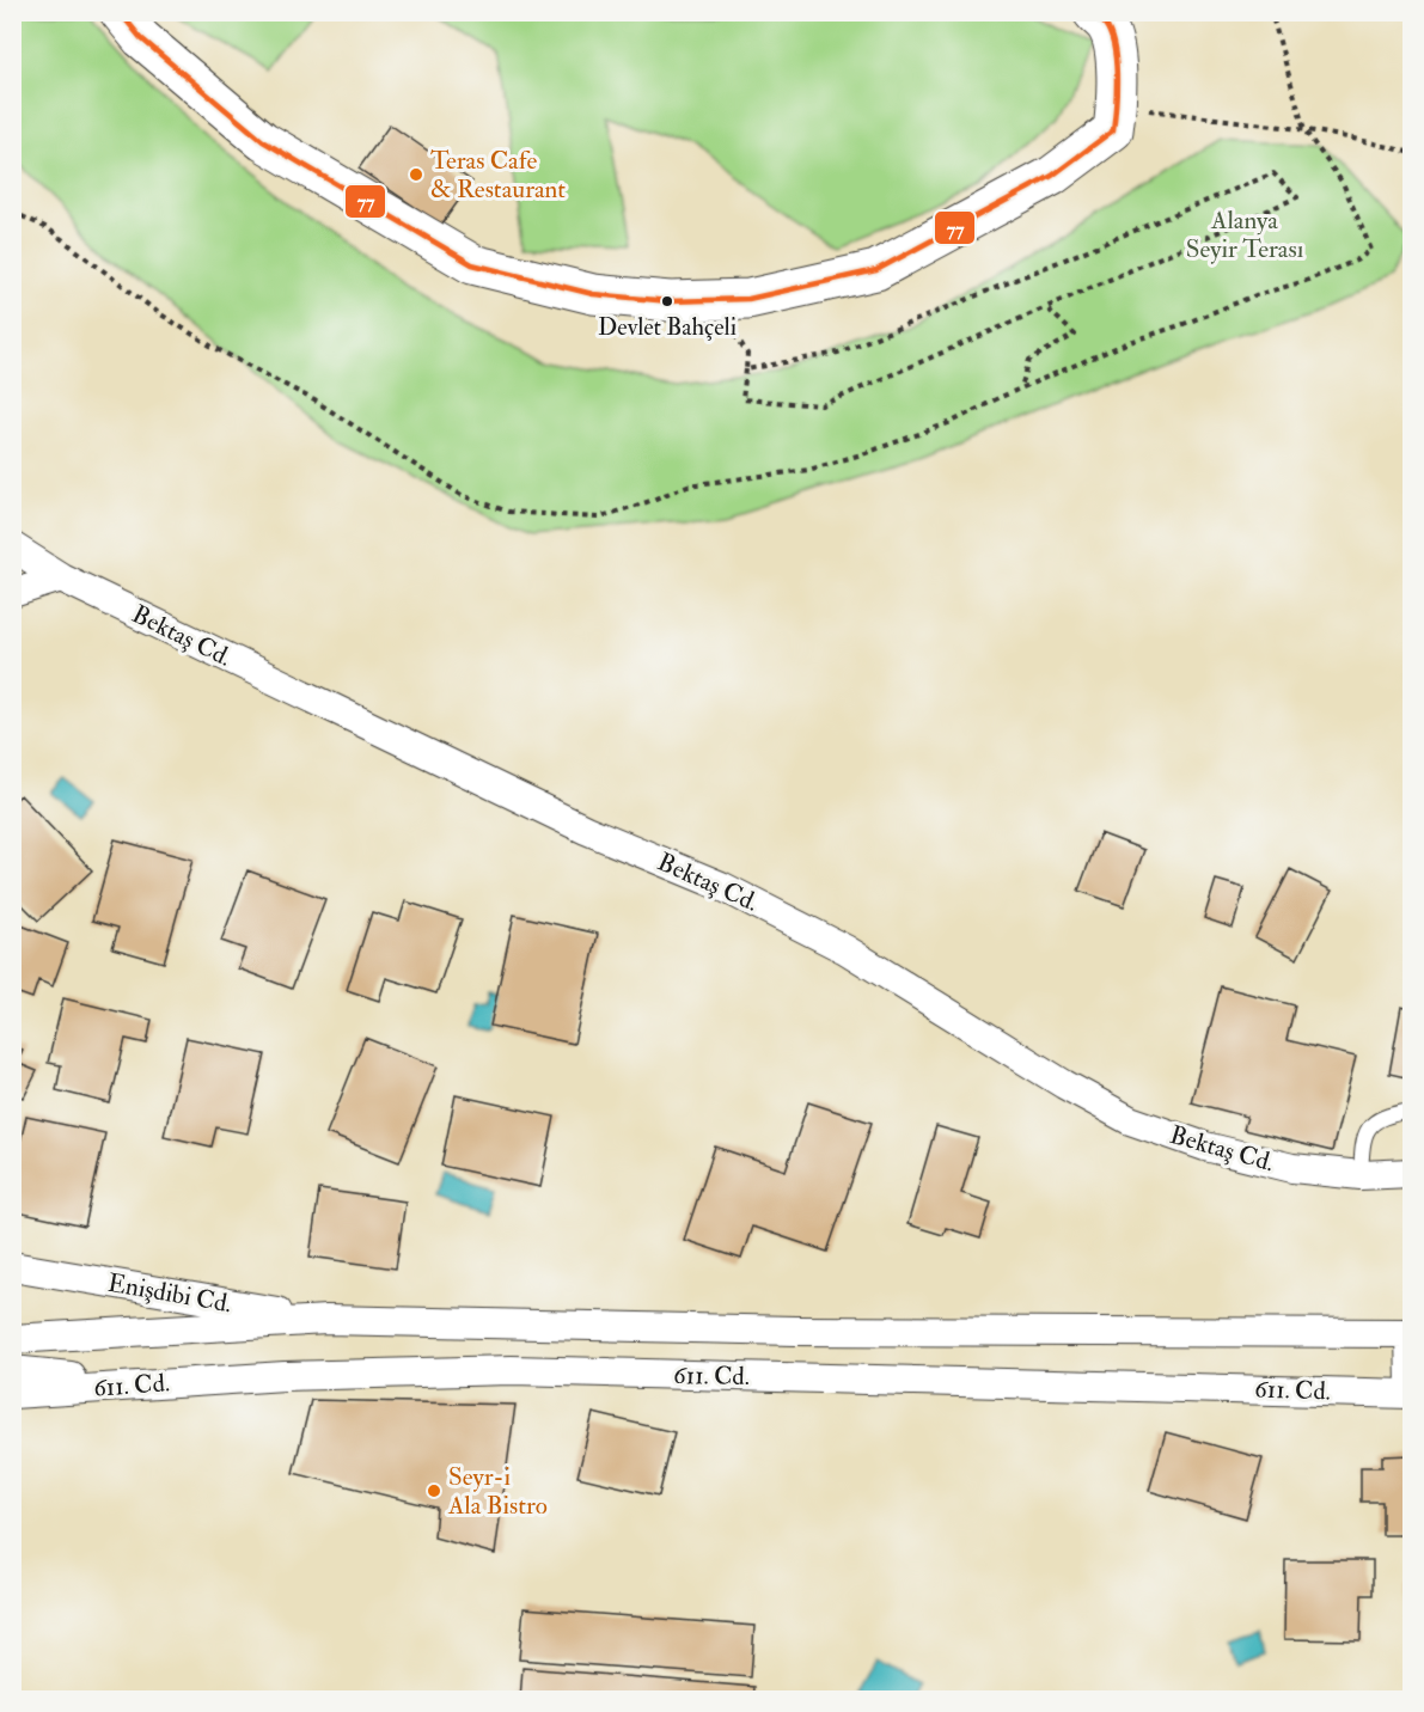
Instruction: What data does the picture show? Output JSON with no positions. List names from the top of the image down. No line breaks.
{"streets":{"street":["Bektaş Cd.","Enişdibi Cd.","611. Cd."]},"crossings":[["Enişdibi Cd.","611. Cd."]],"parks":["Alanya Seyir Terası"],"places":["Teras Cafe & Restaurant","Devlet Bahçeli","Seyr-i Ala Bistro"],"lines":["transit line 77"]}
